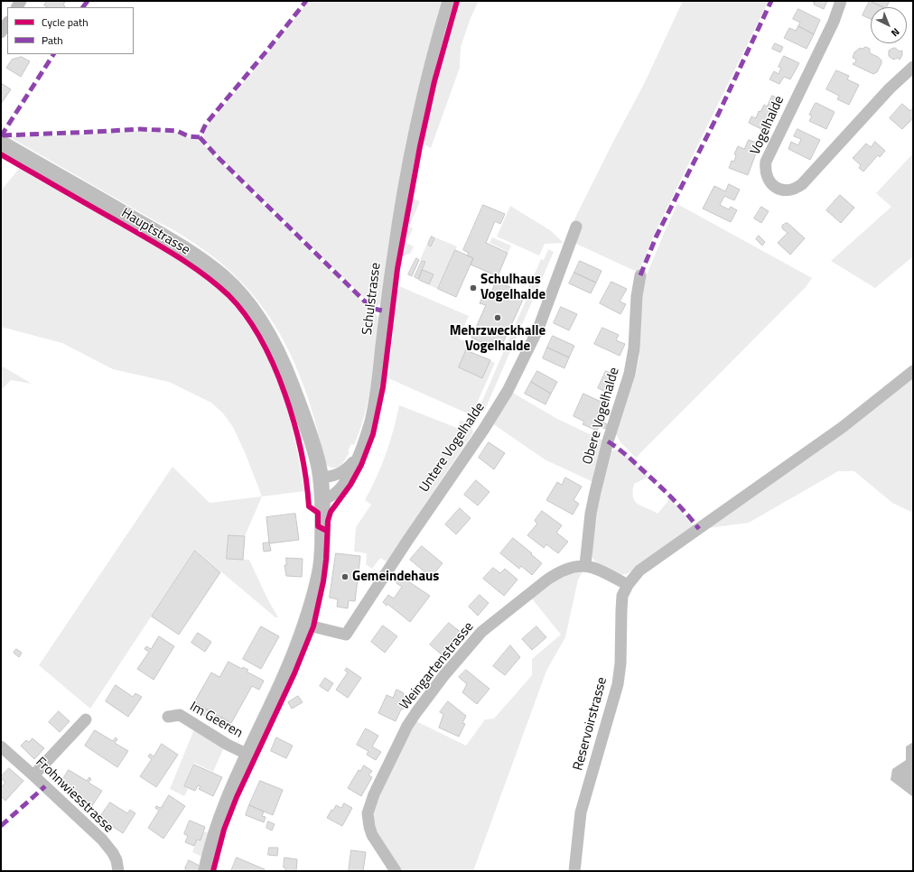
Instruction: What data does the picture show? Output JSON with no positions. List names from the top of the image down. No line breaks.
{"streets":{"main road":["Hauptstrasse"],"street":["Vogelhalde","Schulstrasse","Obere Vogelhalde","Untere Vogelhalde","Weingartenstrasse","Im Geeren","Reservoirstrasse","Frohnwiesstrasse"]},"crossings":[["Hauptstrasse","Schulstrasse"],["Hauptstrasse","Untere Vogelhalde"],["Hauptstrasse","Im Geeren"],["Obere Vogelhalde","Weingartenstrasse"],["Weingartenstrasse","Reservoirstrasse"]],"places":["Schulhaus Vogelhalde","Mehrzweckhalle Vogelhalde","Gemeindehaus"],"legend":["Cycle path","Path"],"north":"bottom right"}
